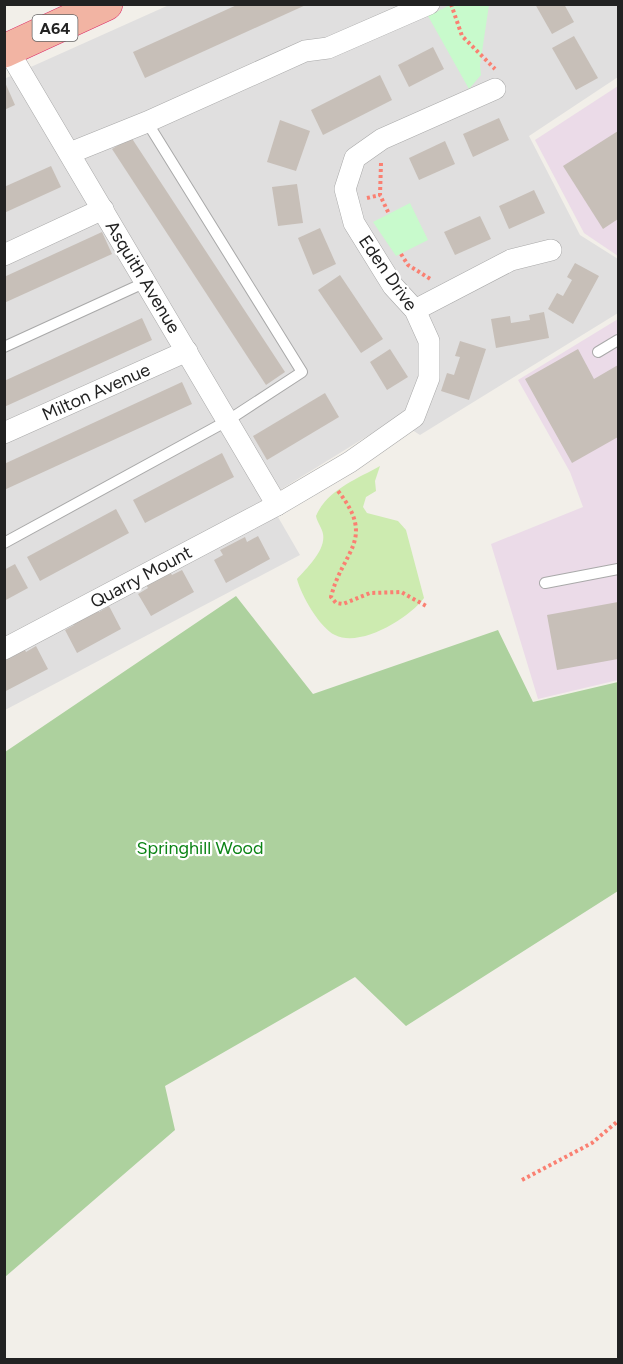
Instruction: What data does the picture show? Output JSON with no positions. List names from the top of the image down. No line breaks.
{"streets":{"highway":["A64"],"street":["Eden Drive","Asquith Avenue","Milton Avenue","Quarry Mount"]},"crossings":[["A64","Asquith Avenue"],["Eden Drive","Asquith Avenue"],["Eden Drive","Quarry Mount"],["Asquith Avenue","Milton Avenue"],["Asquith Avenue","Quarry Mount"]],"parks":["Springhill Wood"]}
